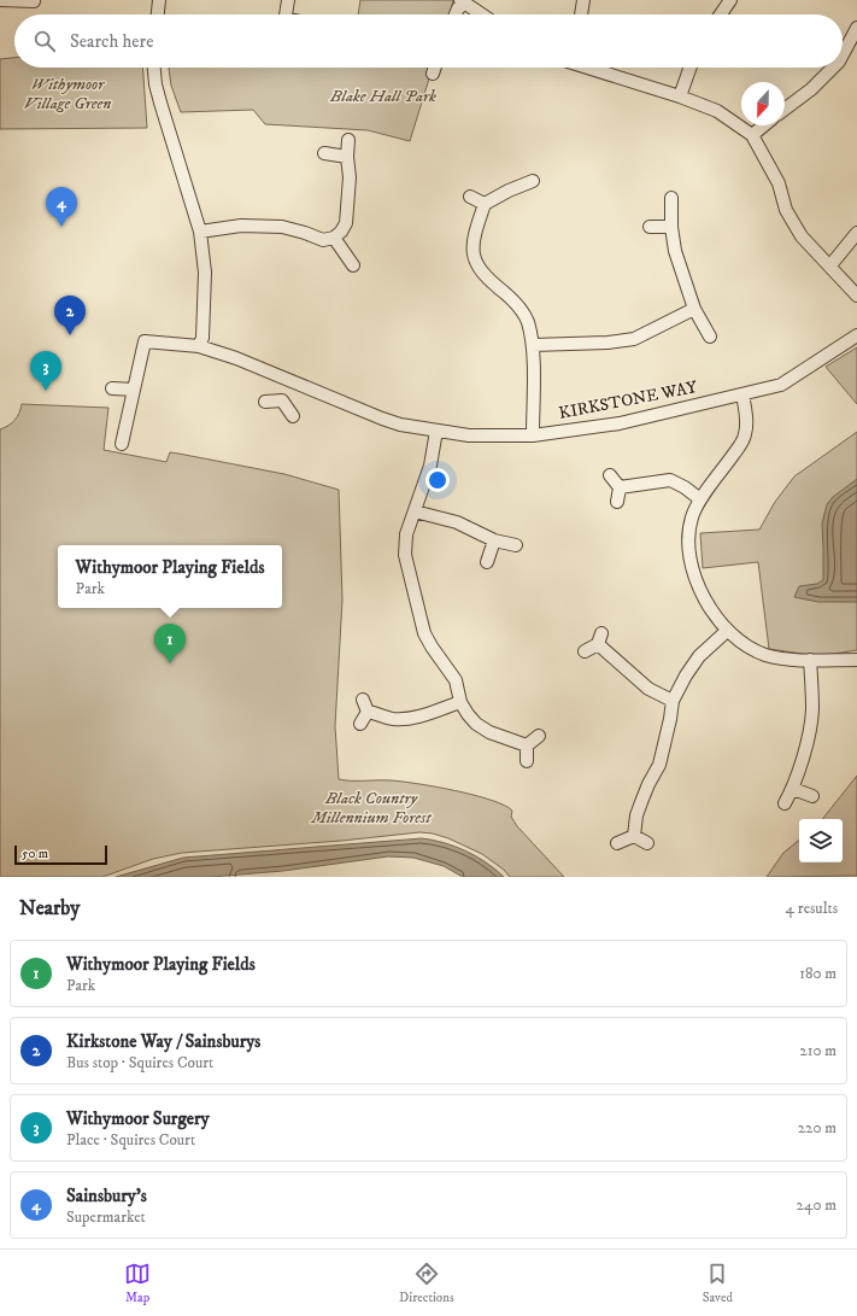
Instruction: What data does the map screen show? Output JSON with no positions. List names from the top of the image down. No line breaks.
{"streets":{"street":["KIRKSTONE WAY"]},"parks":["Withymoor Village Green","Blake Hall Park","Black Country Millennium Forest"],"scale_bar":"50 m","north":"bottom","page":{"search":"Search here","pins":["4","2","3","1"],"popup":["Withymoor Playing Fields","Park"],"scale":"50 m","heading":["Nearby","4 results"],"list":[{"mark":"1","name":"Withymoor Playing Fields","note":"Park","value":"180 m"},{"mark":"2","name":"Kirkstone Way / Sainsburys","note":"Bus stop · Squires Court","value":"210 m"},{"mark":"3","name":"Withymoor Surgery","note":"Place · Squires Court","value":"220 m"},{"mark":"4","name":"Sainsbury's","note":"Supermarket","value":"240 m"}],"nav":["Map","Directions","Saved"]}}
